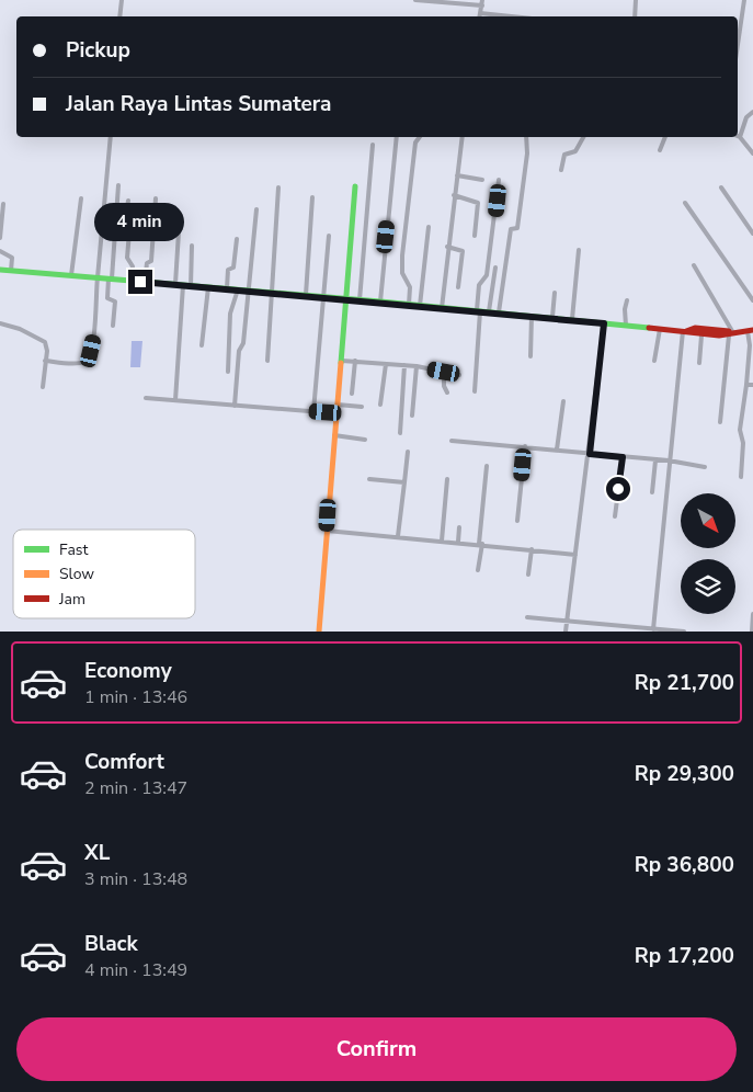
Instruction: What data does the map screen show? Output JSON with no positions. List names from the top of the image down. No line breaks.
{"legend":["Fast","Slow","Jam"],"north":"bottom right","page":{"banner":["Pickup","Jalan Raya Lintas Sumatera"],"bubble":"4 min","list":[{"name":"Economy","note":"1 min · 13:46","value":"Rp 21,700"},{"name":"Comfort","note":"2 min · 13:47","value":"Rp 29,300"},{"name":"XL","note":"3 min · 13:48","value":"Rp 36,800"},{"name":"Black","note":"4 min · 13:49","value":"Rp 17,200"}],"buttons":"Confirm"}}
